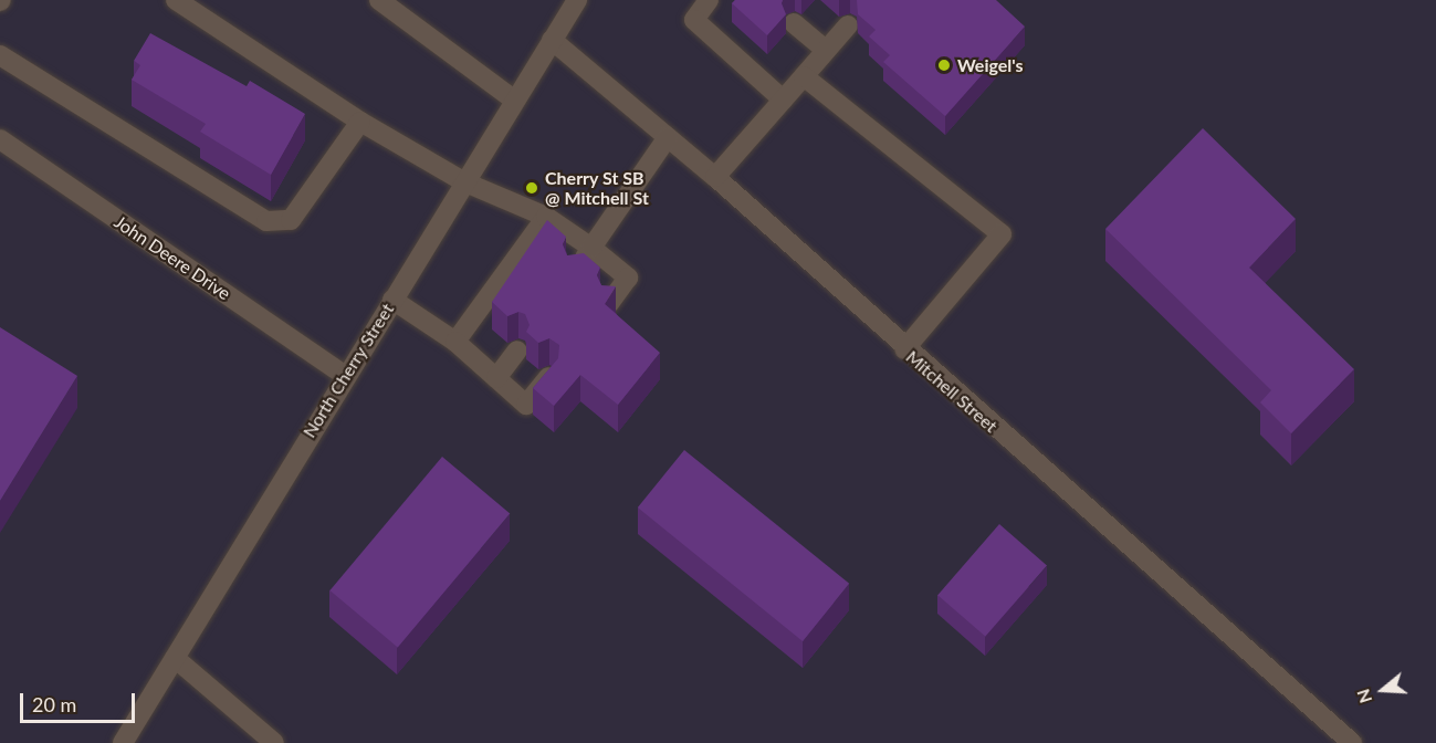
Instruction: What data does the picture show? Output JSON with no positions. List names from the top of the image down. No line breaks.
{"streets":{"street":["John Deere Drive","North Cherry Street","Mitchell Street"]},"crossings":[["John Deere Drive","North Cherry Street"],["North Cherry Street","Mitchell Street"]],"places":["Weigel's","Cherry St SB @ Mitchell St"],"scale_bar":"20 m","north":"left"}
